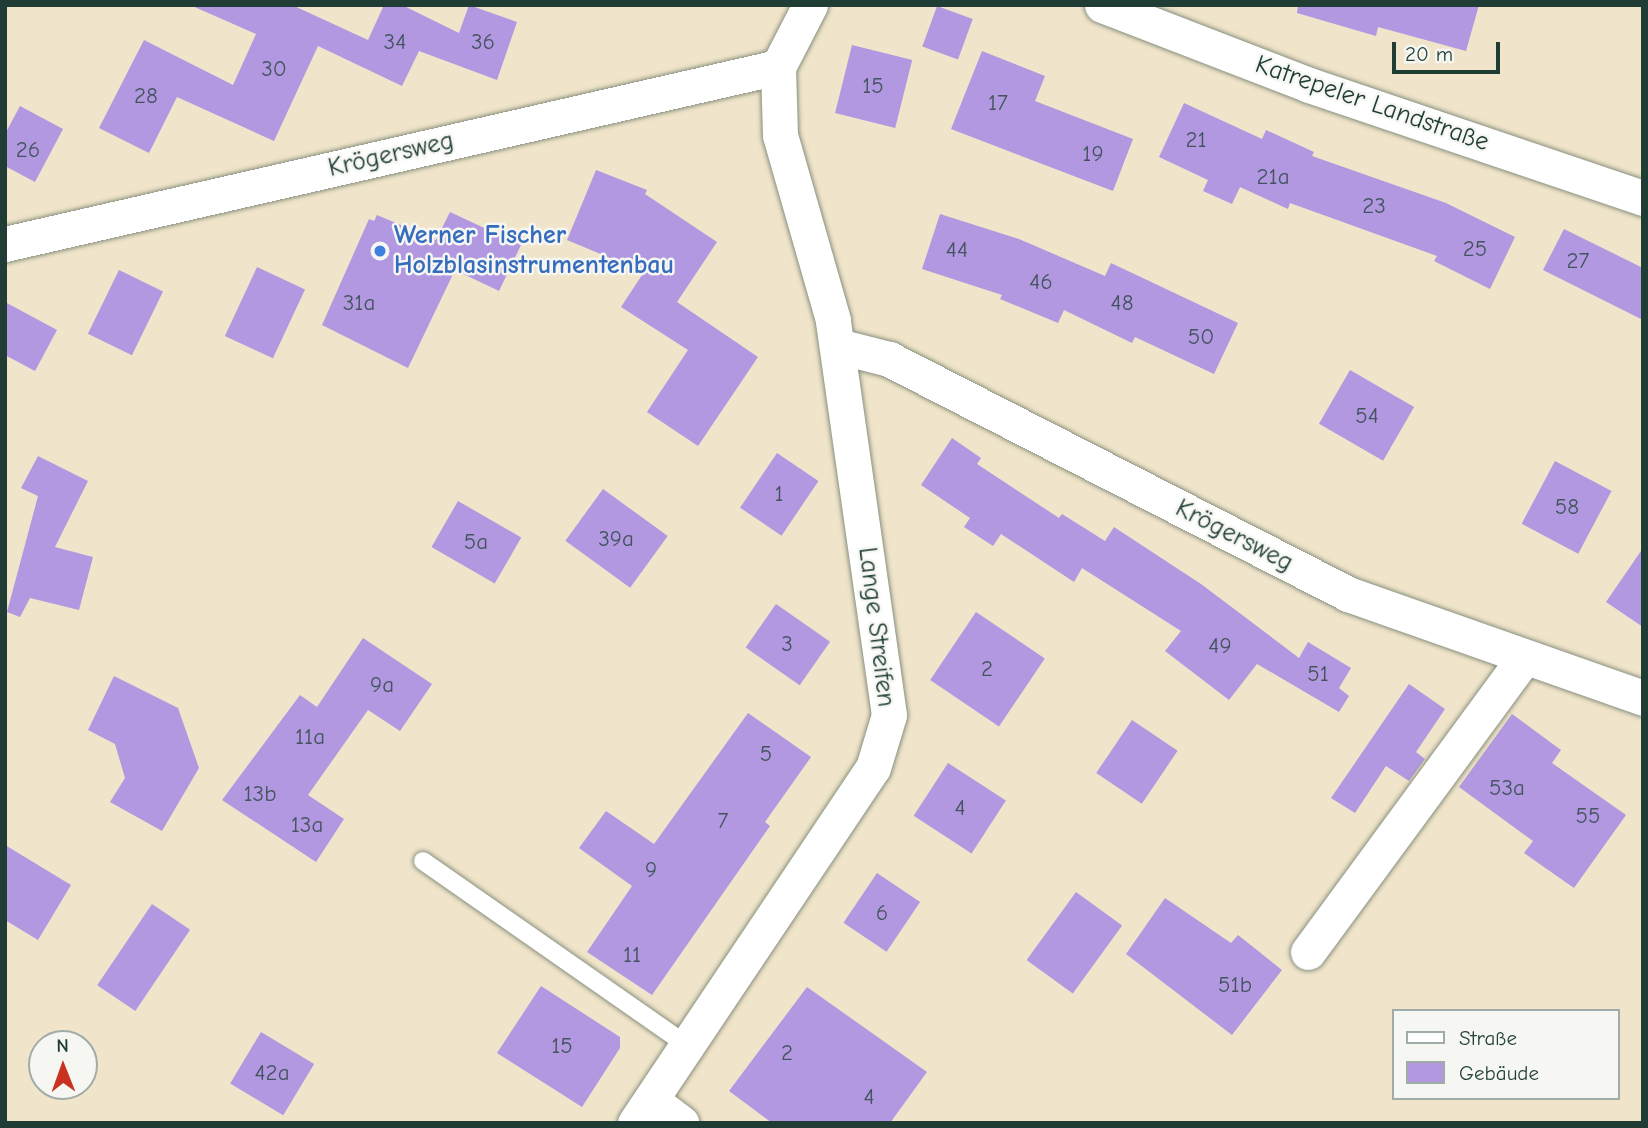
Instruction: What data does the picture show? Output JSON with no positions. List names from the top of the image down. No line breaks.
{"streets":{"street":["Katrepeler Landstraße","Krögersweg","Lange Streifen"]},"crossings":[["Krögersweg","Lange Streifen"]],"places":["Werner Fischer Holzblasinstrumentenbau"],"house_numbers":["34","36","30","15","28","17","21","26","19","21a","23","25","44","27","46","31a","48","50","54","1","58","39a","5a","3","49","2","51","9a","11a","5","53a","13b","4","55","7","13a","9","6","11","51b","15","2","42a","4"],"legend":["Straße","Gebäude"],"scale_bar":"20 m","north":"top"}
